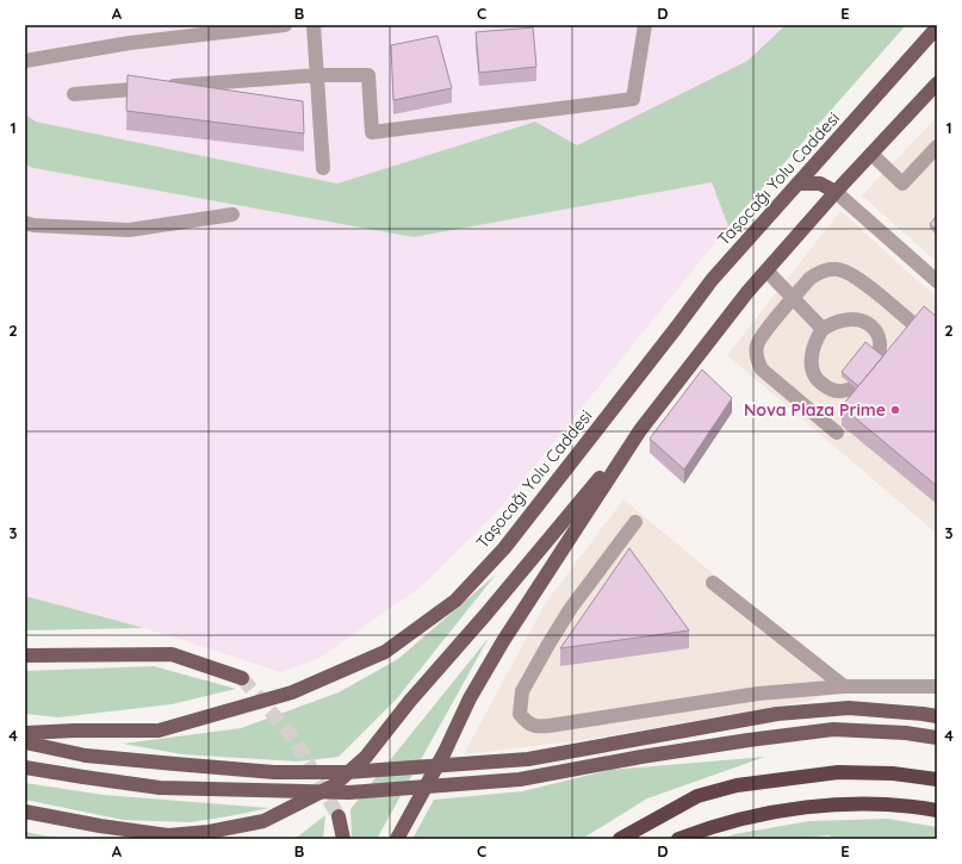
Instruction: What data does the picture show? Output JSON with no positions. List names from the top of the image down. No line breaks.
{"streets":{"main road":["Taşocağı Yolu Caddesi"]},"places":["Nova Plaza Prime"],"grid":{"columns":["A","B","C","D","E"],"rows":["1","2","3","4"]}}
